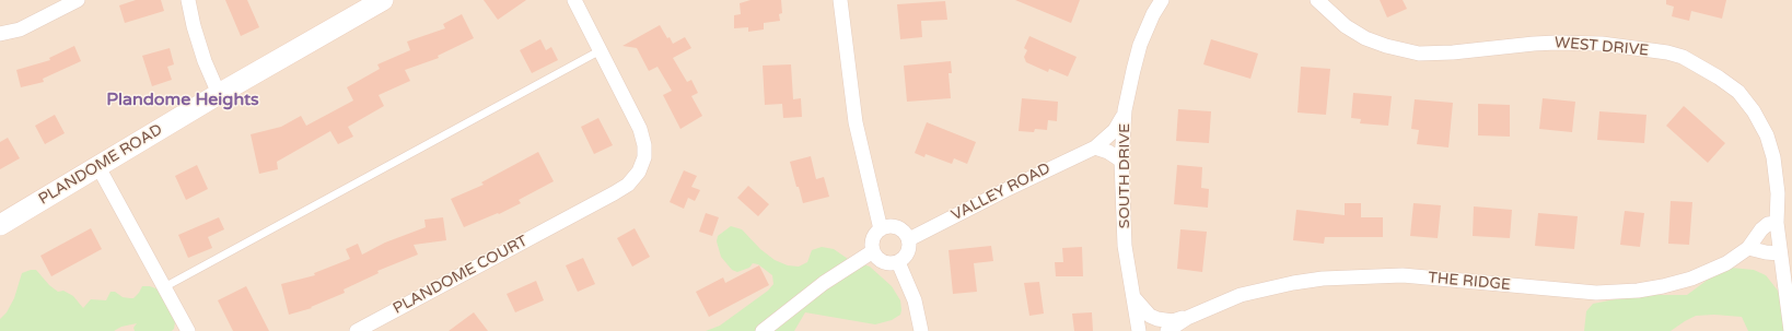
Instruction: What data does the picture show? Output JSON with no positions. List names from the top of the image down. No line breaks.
{"streets":{"main road":["PLANDOME ROAD"],"street":["WEST DRIVE","SOUTH DRIVE","VALLEY ROAD","PLANDOME COURT","THE RIDGE"]},"crossings":[["WEST DRIVE","THE RIDGE"],["SOUTH DRIVE","VALLEY ROAD"],["SOUTH DRIVE","THE RIDGE"]],"districts":["Plandome Heights"]}
